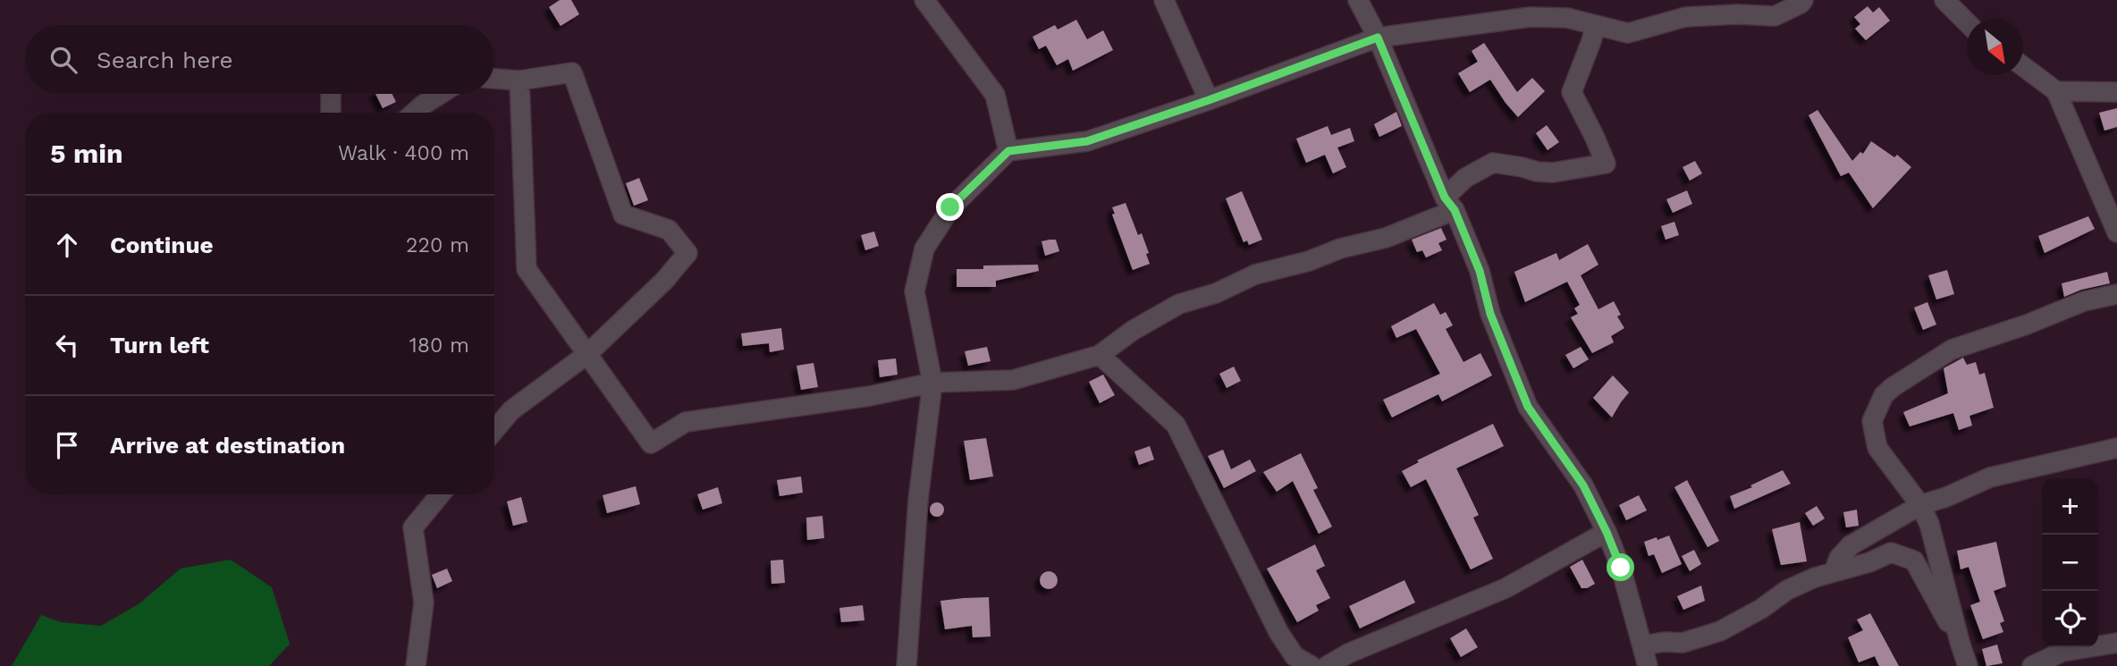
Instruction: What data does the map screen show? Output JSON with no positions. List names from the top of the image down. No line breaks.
{"north":"bottom right","page":{"search":"Search here","heading":["5 min","Walk · 400 m"],"list":[["Continue","220 m"],["Turn left","180 m"],"Arrive at destination"],"map_buttons":["+","−"]}}
